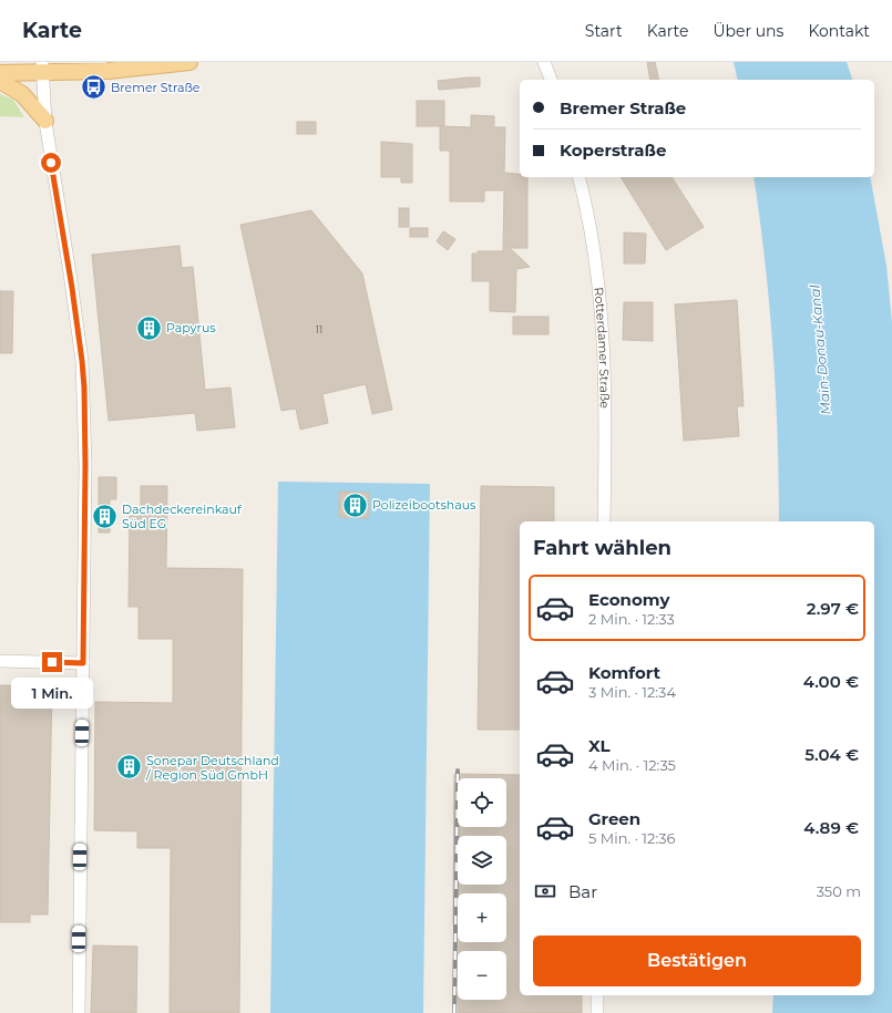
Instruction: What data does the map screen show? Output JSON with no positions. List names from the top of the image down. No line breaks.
{"streets":{"street":["Rotterdamer Straße"]},"water":["Main-Donau-Kanal"],"places":{"bus stop":["Bremer Straße"],"building":["Papyrus","Polizeibootshaus","Dachdeckereinkauf Süd EG","Sonepar Deutschland / Region Süd GmbH"]},"house_numbers":["11"],"page":{"header":"Karte","nav":["Start","Karte","Über uns","Kontakt"],"banner":["Bremer Straße","Koperstraße"],"heading":"Fahrt wählen","list":[{"name":"Economy","note":"2 Min. · 12:33","value":"2.97 €"},{"name":"Komfort","note":"3 Min. · 12:34","value":"4.00 €"},{"name":"XL","note":"4 Min. · 12:35","value":"5.04 €"},{"name":"Green","note":"5 Min. · 12:36","value":"4.89 €"}],"bubble":"1 Min.","map_buttons":["+","−"],"pay":["Bar","350 m"],"buttons":"Bestätigen"}}
